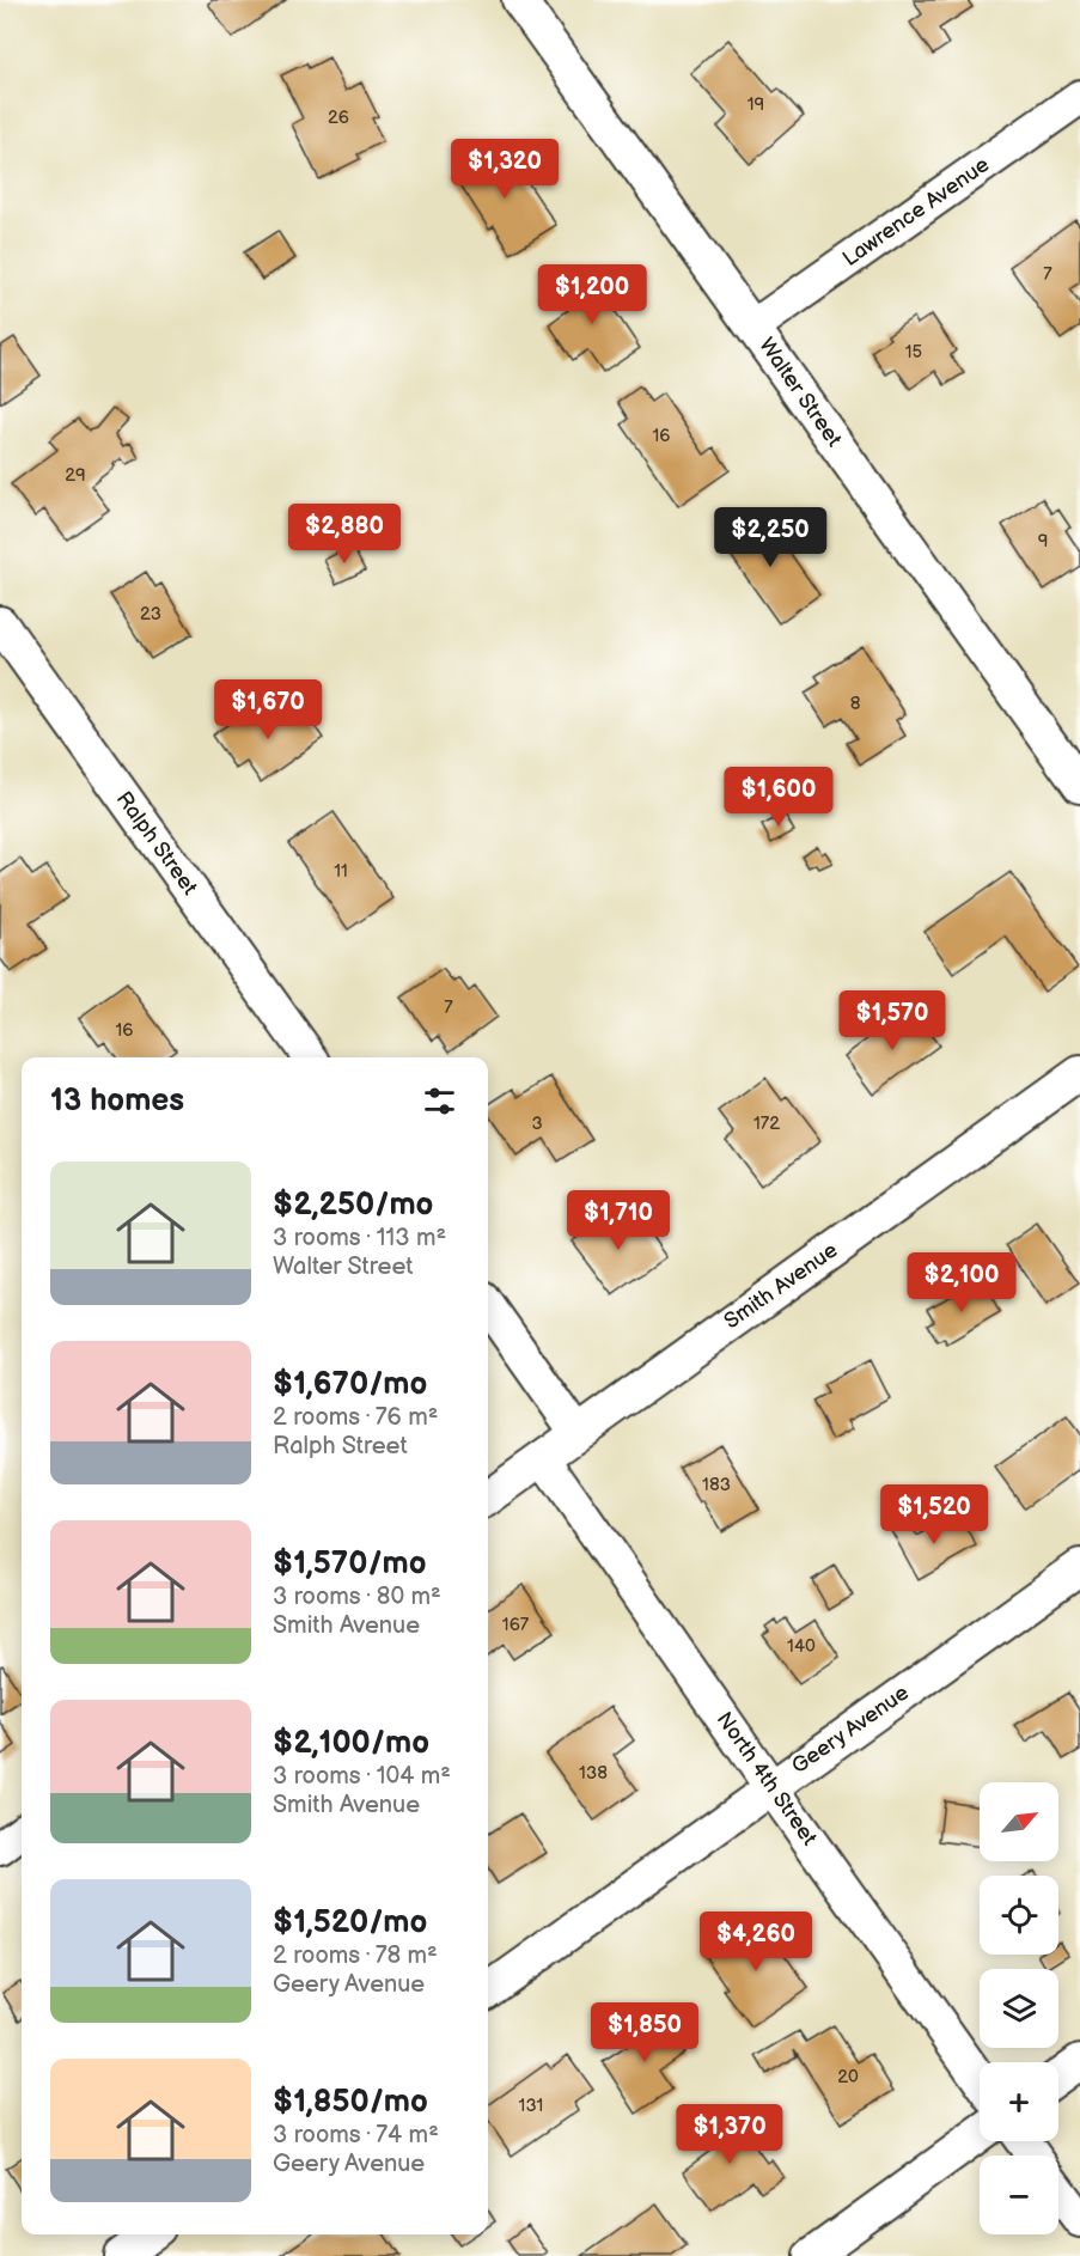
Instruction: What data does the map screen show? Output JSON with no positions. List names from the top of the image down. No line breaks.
{"streets":{"street":["Lawrence Avenue","Walter Street","Ralph Street","Smith Avenue","Geery Avenue","North 4th Street"]},"crossings":[["Lawrence Avenue","Walter Street"],["Smith Avenue","North 4th Street"],["Geery Avenue","North 4th Street"]],"house_numbers":["19","26","7","15","16","29","9","23","8","11","7","16","3","172","183","167","140","138","20","131"],"north":"top right","page":{"price":["$1,320","$1,200","$2,880","$2,250","$1,670","$1,600","$1,570","$1,710","$2,100","$1,520","$4,260","$1,850","$1,370"],"heading":"13 homes","list":[{"name":"$2,250/mo","note":"3 rooms · 113 m² · Walter Street"},{"name":"$1,670/mo","note":"2 rooms · 76 m² · Ralph Street"},{"name":"$1,570/mo","note":"3 rooms · 80 m² · Smith Avenue"},{"name":"$2,100/mo","note":"3 rooms · 104 m² · Smith Avenue"},{"name":"$1,520/mo","note":"2 rooms · 78 m² · Geery Avenue"},{"name":"$1,850/mo","note":"3 rooms · 74 m² · Geery Avenue"}],"map_buttons":["+","−"]}}
